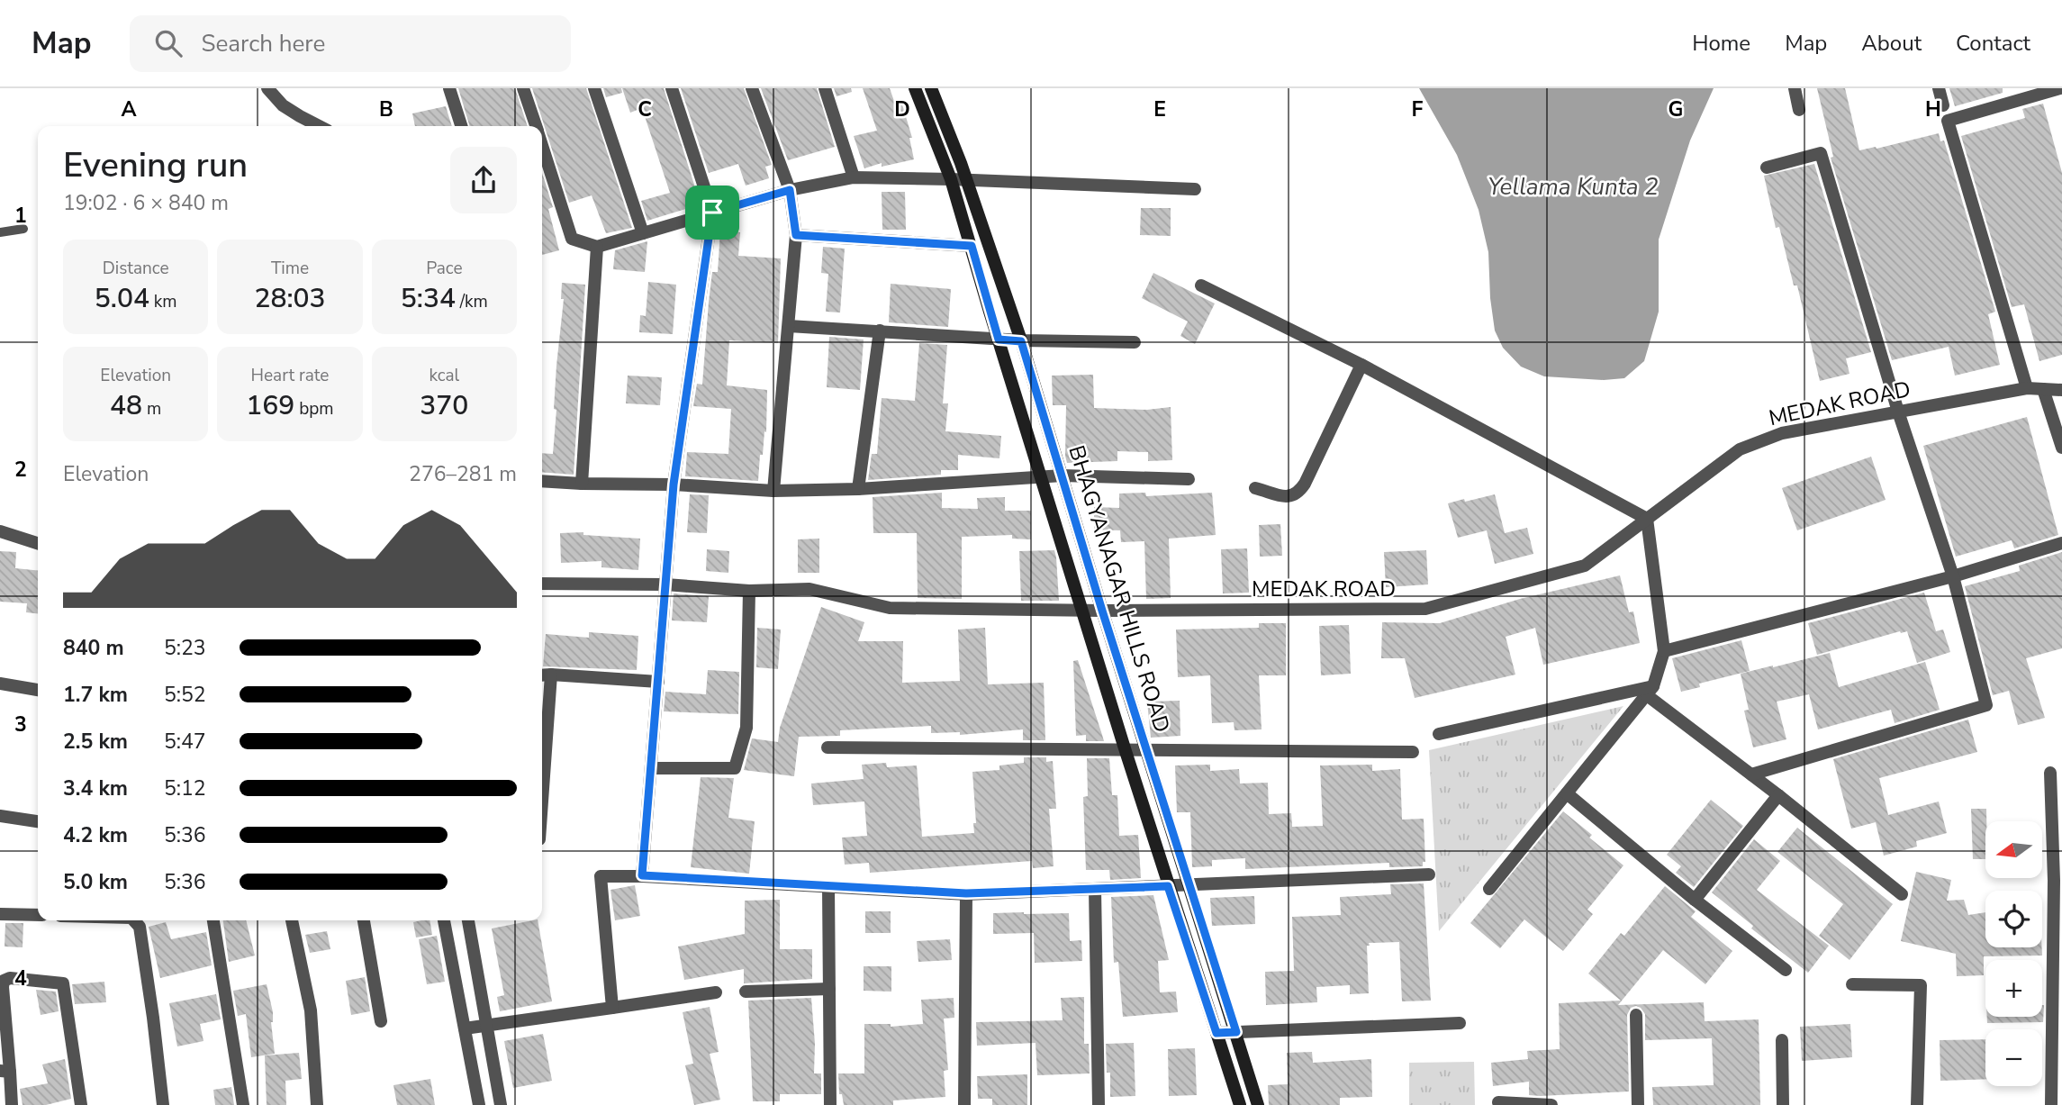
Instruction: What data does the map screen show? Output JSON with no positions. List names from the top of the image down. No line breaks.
{"streets":{"main road":["BHAGYANAGAR HILLS ROAD"],"street":["MEDAK ROAD"]},"crossings":[["MEDAK ROAD","BHAGYANAGAR HILLS ROAD"]],"water":["Yellama Kunta 2"],"north":"left","page":{"header":"Map","search":"Search here","nav":["Home","Map","About","Contact"],"heading":["Evening run","19:02 · 6 × 840 m"],"stats":[["Distance","5.04 km"],["Time","28:03"],["Pace","5:34 /km"],["Elevation","48 m"],["Heart rate","169 bpm"],["kcal","370"]],"chart":["Elevation","276–281 m"],"list":[{"name":"840 m","note":"5:23"},{"name":"1.7 km","note":"5:52"},{"name":"2.5 km","note":"5:47"},{"name":"3.4 km","note":"5:12"},{"name":"4.2 km","note":"5:36"},{"name":"5.0 km","note":"5:36"}],"map_buttons":["+","−"]},"grid":{"columns":["A","B","C","D","E","F","G","H"],"rows":["1","2","3","4"]}}
